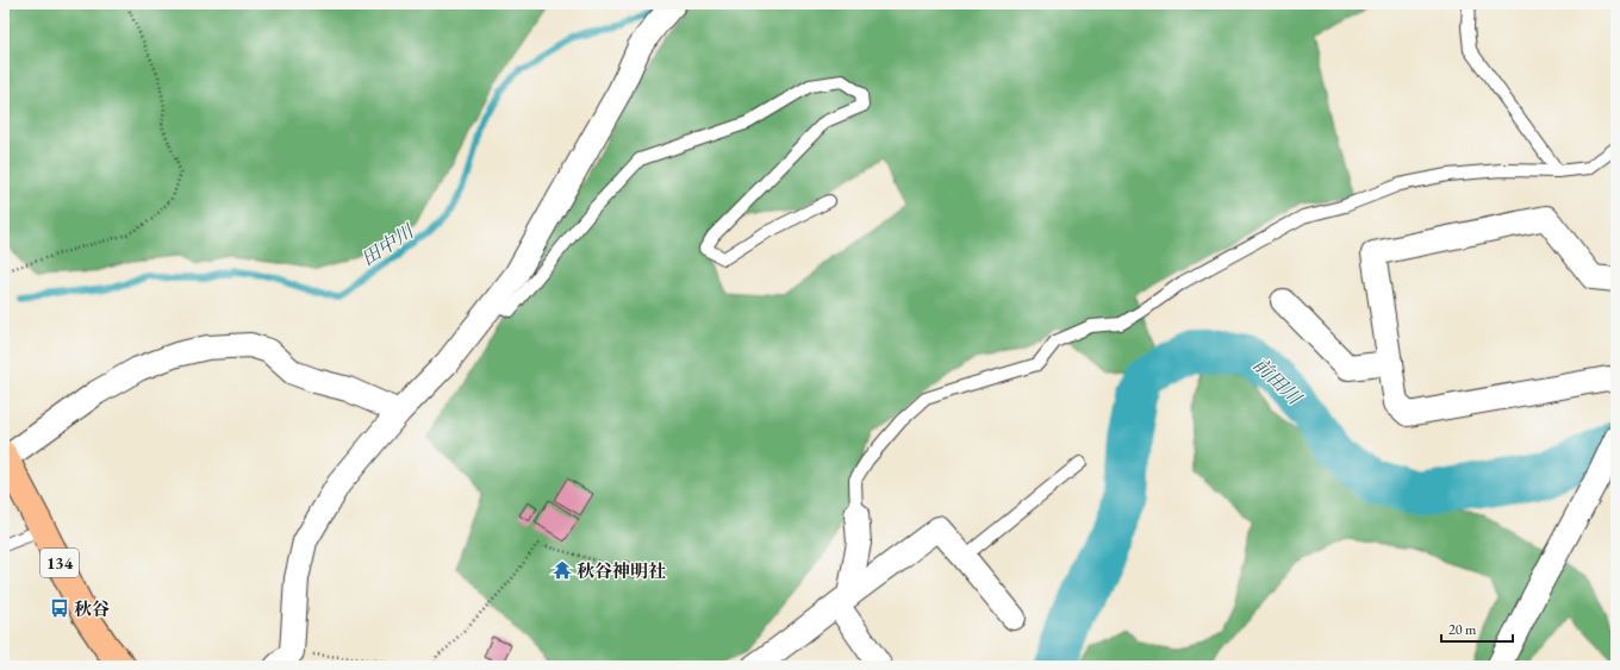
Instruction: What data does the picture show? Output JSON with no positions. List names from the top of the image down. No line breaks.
{"streets":{"highway":["134"]},"water":["田中川","前田川"],"places":{"temple":["秋谷神明社"],"bus stop":["秋谷"]},"scale_bar":"20 m"}
